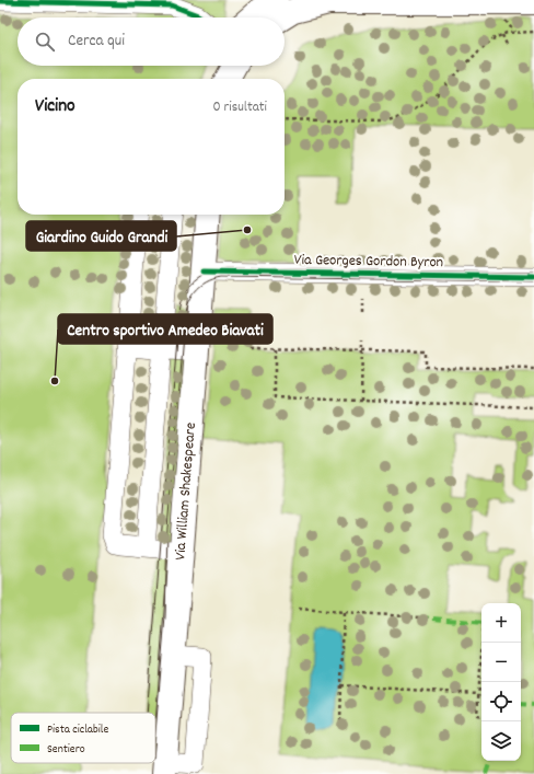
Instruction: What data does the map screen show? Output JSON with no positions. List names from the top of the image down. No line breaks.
{"streets":{"main road":["Via William Shakespeare"],"street":["Via Georges Gordon Byron"]},"crossings":[["Via Georges Gordon Byron","Via William Shakespeare"]],"places":["Giardino Guido Grandi","Centro sportivo Amedeo Biavati"],"legend":["Pista ciclabile","Sentiero"],"page":{"search":"Cerca qui","heading":["Vicino","0 risultati"],"map_buttons":["+","−"]}}
